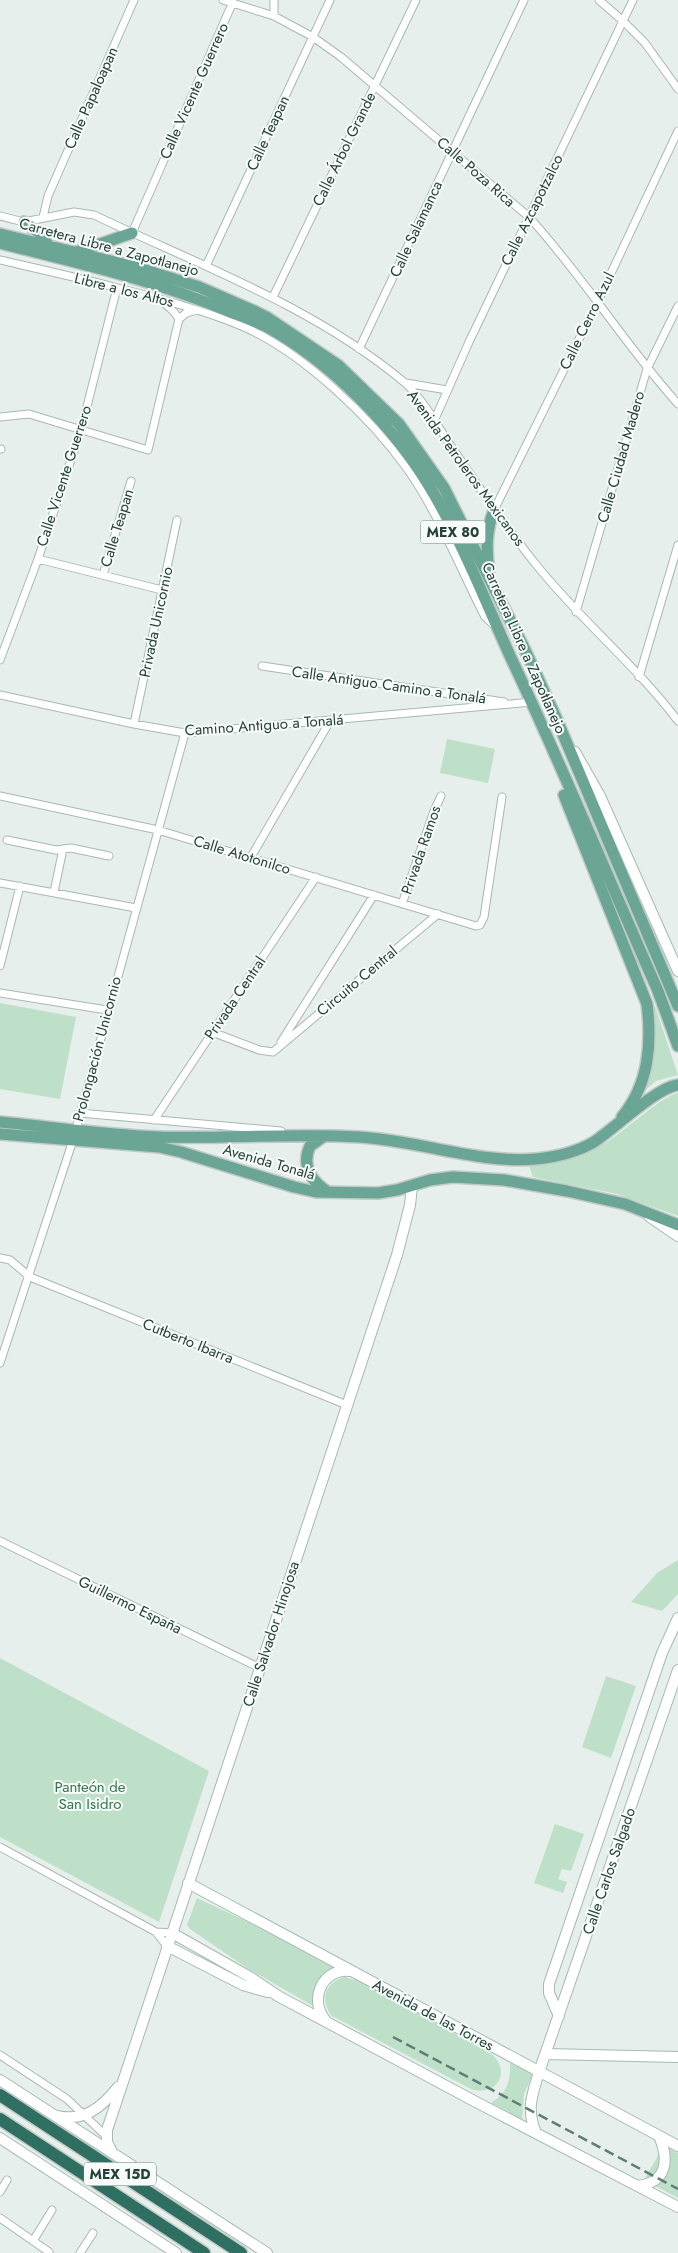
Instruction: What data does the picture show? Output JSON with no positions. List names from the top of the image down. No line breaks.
{"streets":{"highway":["MEX 15D"],"main road":["Carretera Libre a Zapotlanejo","MEX 80","Avenida Tonalá"],"street":["Calle Vicente Guerrero","Calle Papaloapan","Calle Teapan","Calle Árbol Grande","Calle Poza Rica","Calle Azcapotzalco","Calle Salamanca","Libre a los Altos","Calle Cerro Azul","Calle Ciudad Madero","Avenida Petroleros Mexicanos","Privada Unicornio","Calle Antiguo Camino a Tonalá","Camino Antiguo a Tonalá","Privada Ramos","Calle Atotonilco","Circuito Central","Privada Central","Prolongación Unicornio","Cutberto Ibarra","Guillermo España","Calle Salvador Hinojosa","Calle Carlos Salgado","Avenida de las Torres"]},"crossings":[["Calle Vicente Guerrero","Calle Poza Rica"],["Calle Vicente Guerrero","Libre a los Altos"],["Calle Vicente Guerrero","Avenida Petroleros Mexicanos"],["Calle Papaloapan","Avenida Petroleros Mexicanos"],["Calle Teapan","Calle Poza Rica"],["Calle Teapan","Avenida Petroleros Mexicanos"],["Calle Árbol Grande","Calle Poza Rica"],["Calle Árbol Grande","Avenida Petroleros Mexicanos"],["Calle Poza Rica","Calle Azcapotzalco"],["Calle Poza Rica","Calle Salamanca"],["Calle Poza Rica","Calle Cerro Azul"],["Calle Poza Rica","Calle Ciudad Madero"],["Calle Azcapotzalco","Avenida Petroleros Mexicanos"],["Calle Salamanca","Avenida Petroleros Mexicanos"],["Carretera Libre a Zapotlanejo","Libre a los Altos"],["Carretera Libre a Zapotlanejo","Camino Antiguo a Tonalá"],["Calle Cerro Azul","Avenida Petroleros Mexicanos"],["Calle Ciudad Madero","Avenida Petroleros Mexicanos"],["Privada Unicornio","Camino Antiguo a Tonalá"],["Calle Antiguo Camino a Tonalá","Camino Antiguo a Tonalá"],["Camino Antiguo a Tonalá","Prolongación Unicornio"],["Privada Ramos","Calle Atotonilco"],["Calle Atotonilco","Circuito Central"],["Calle Atotonilco","Privada Central"],["Calle Atotonilco","Prolongación Unicornio"],["Prolongación Unicornio","Avenida Tonalá"],["Prolongación Unicornio","Cutberto Ibarra"],["Avenida Tonalá","Calle Salvador Hinojosa"],["Cutberto Ibarra","Calle Salvador Hinojosa"],["Guillermo España","Calle Salvador Hinojosa"],["Calle Salvador Hinojosa","Avenida de las Torres"],["Calle Carlos Salgado","Avenida de las Torres"]],"parks":["Panteón de San Isidro"]}
